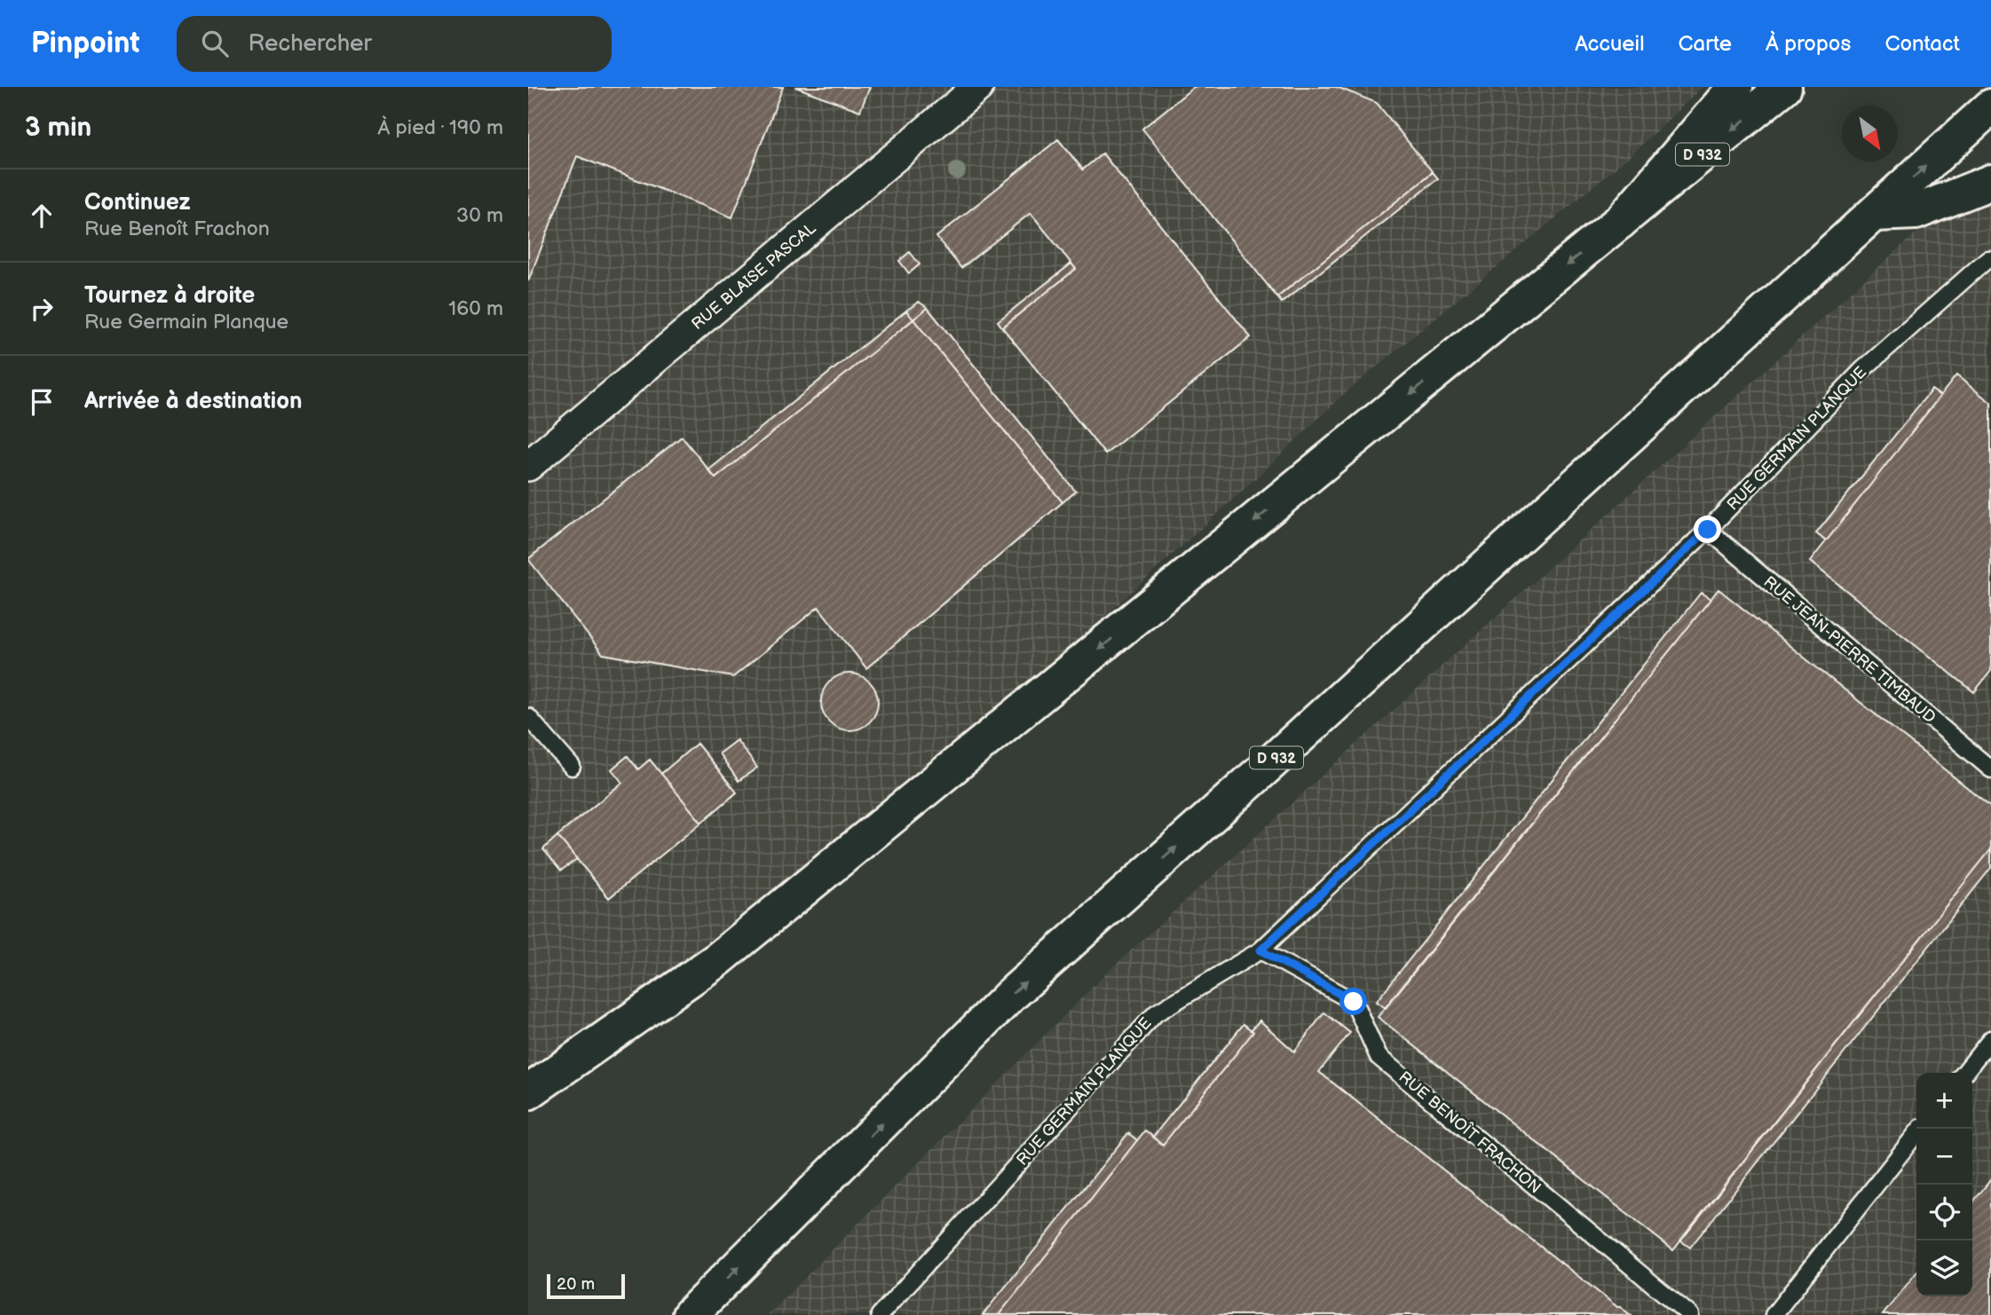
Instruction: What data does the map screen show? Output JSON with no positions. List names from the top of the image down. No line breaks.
{"streets":{"main road":["D 932"],"street":["RUE BLAISE PASCAL"],"lane":["RUE GERMAIN PLANQUE","RUE JEAN-PIERRE TIMBAUD","RUE BENOÎT FRACHON"]},"crossings":[["RUE GERMAIN PLANQUE","RUE JEAN-PIERRE TIMBAUD"],["RUE GERMAIN PLANQUE","RUE BENOÎT FRACHON"]],"scale_bar":"20 m","north":"bottom right","page":{"header":"Pinpoint","search":"Rechercher","nav":["Accueil","Carte","À propos","Contact"],"heading":["3 min","À pied · 190 m"],"list":[["Continuez","Rue Benoît Frachon","30 m"],["Tournez à droite","Rue Germain Planque","160 m"],"Arrivée à destination"],"map_buttons":["+","−"],"scale":"20 m"}}
